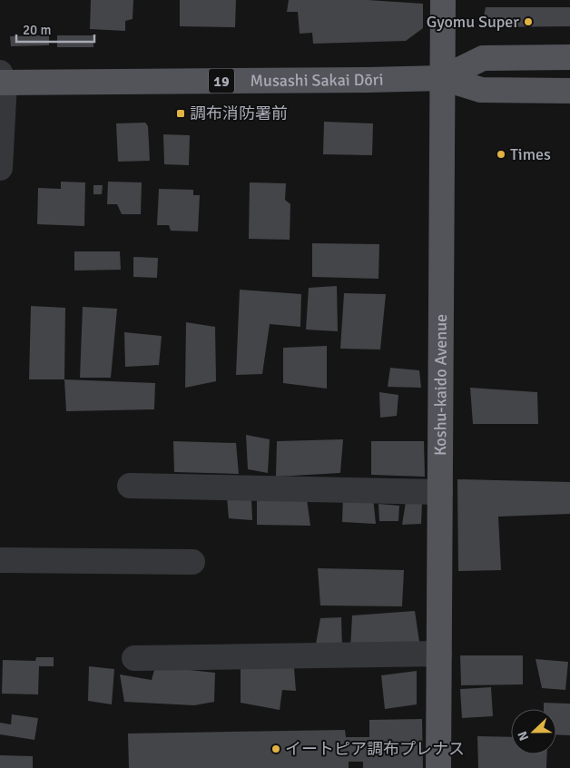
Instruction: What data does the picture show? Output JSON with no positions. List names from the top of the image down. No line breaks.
{"streets":{"main road":["Musashi Sakai Dōri","19","Koshu-kaido Avenue"]},"crossings":[["Musashi Sakai Dōri","19"],["Musashi Sakai Dōri","Koshu-kaido Avenue"],["19","Koshu-kaido Avenue"]],"places":{"other":["Gyomu Super","Times","イートピア調布プレナス"],"transit":["調布消防署前"]},"scale_bar":"20 m","north":"left"}
